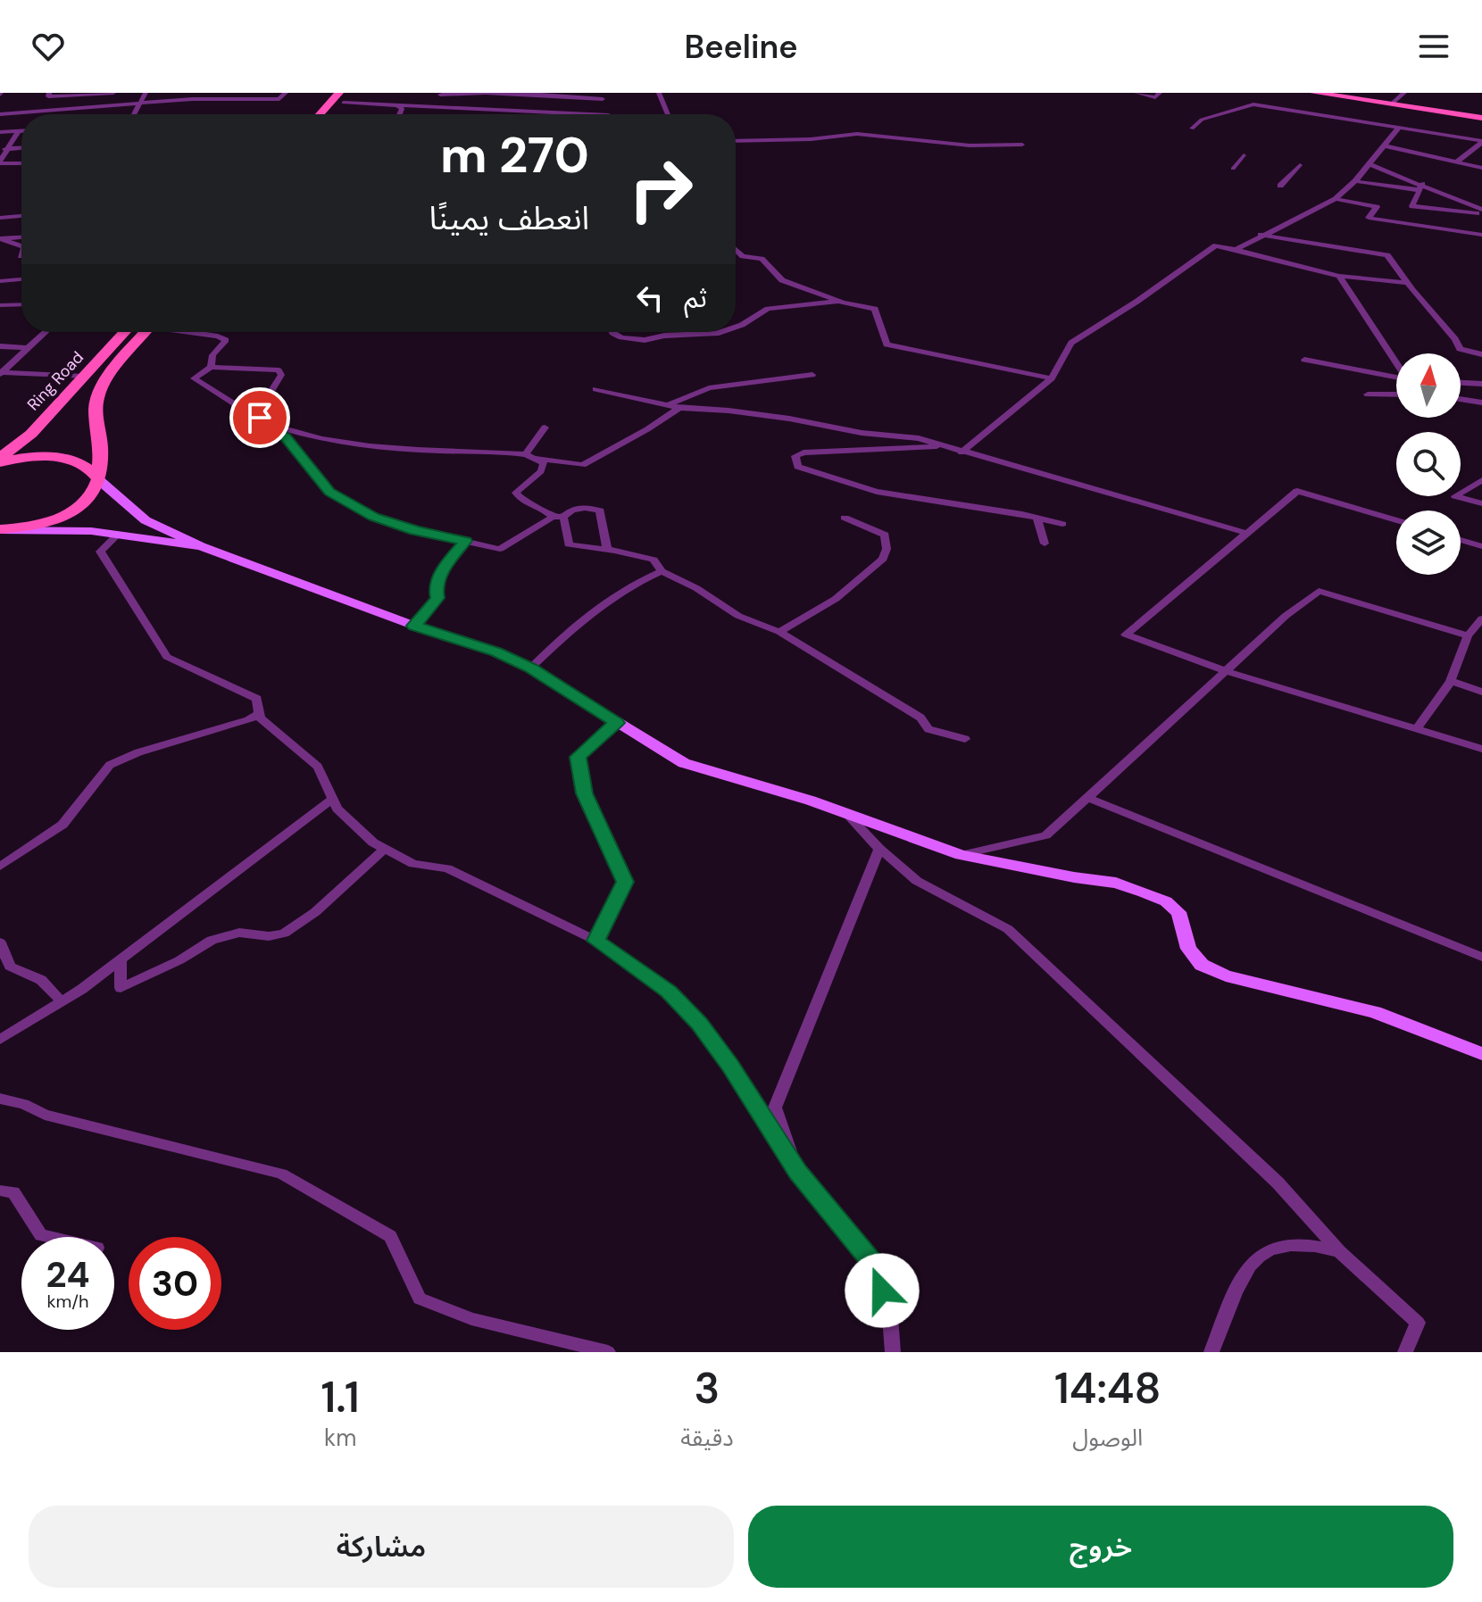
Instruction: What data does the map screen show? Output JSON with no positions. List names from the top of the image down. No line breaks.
{"streets":{"main road":["Ring Road"]},"north":"top","page":{"header":"Beeline","turn":["270 m","انعطف يمينًا"],"then":"ثم","speed":"24 km/h","limit":"30","eta":["14:48","الوصول","3","دقيقة","1.1","km"],"buttons":["خروج","مشاركة"]}}
